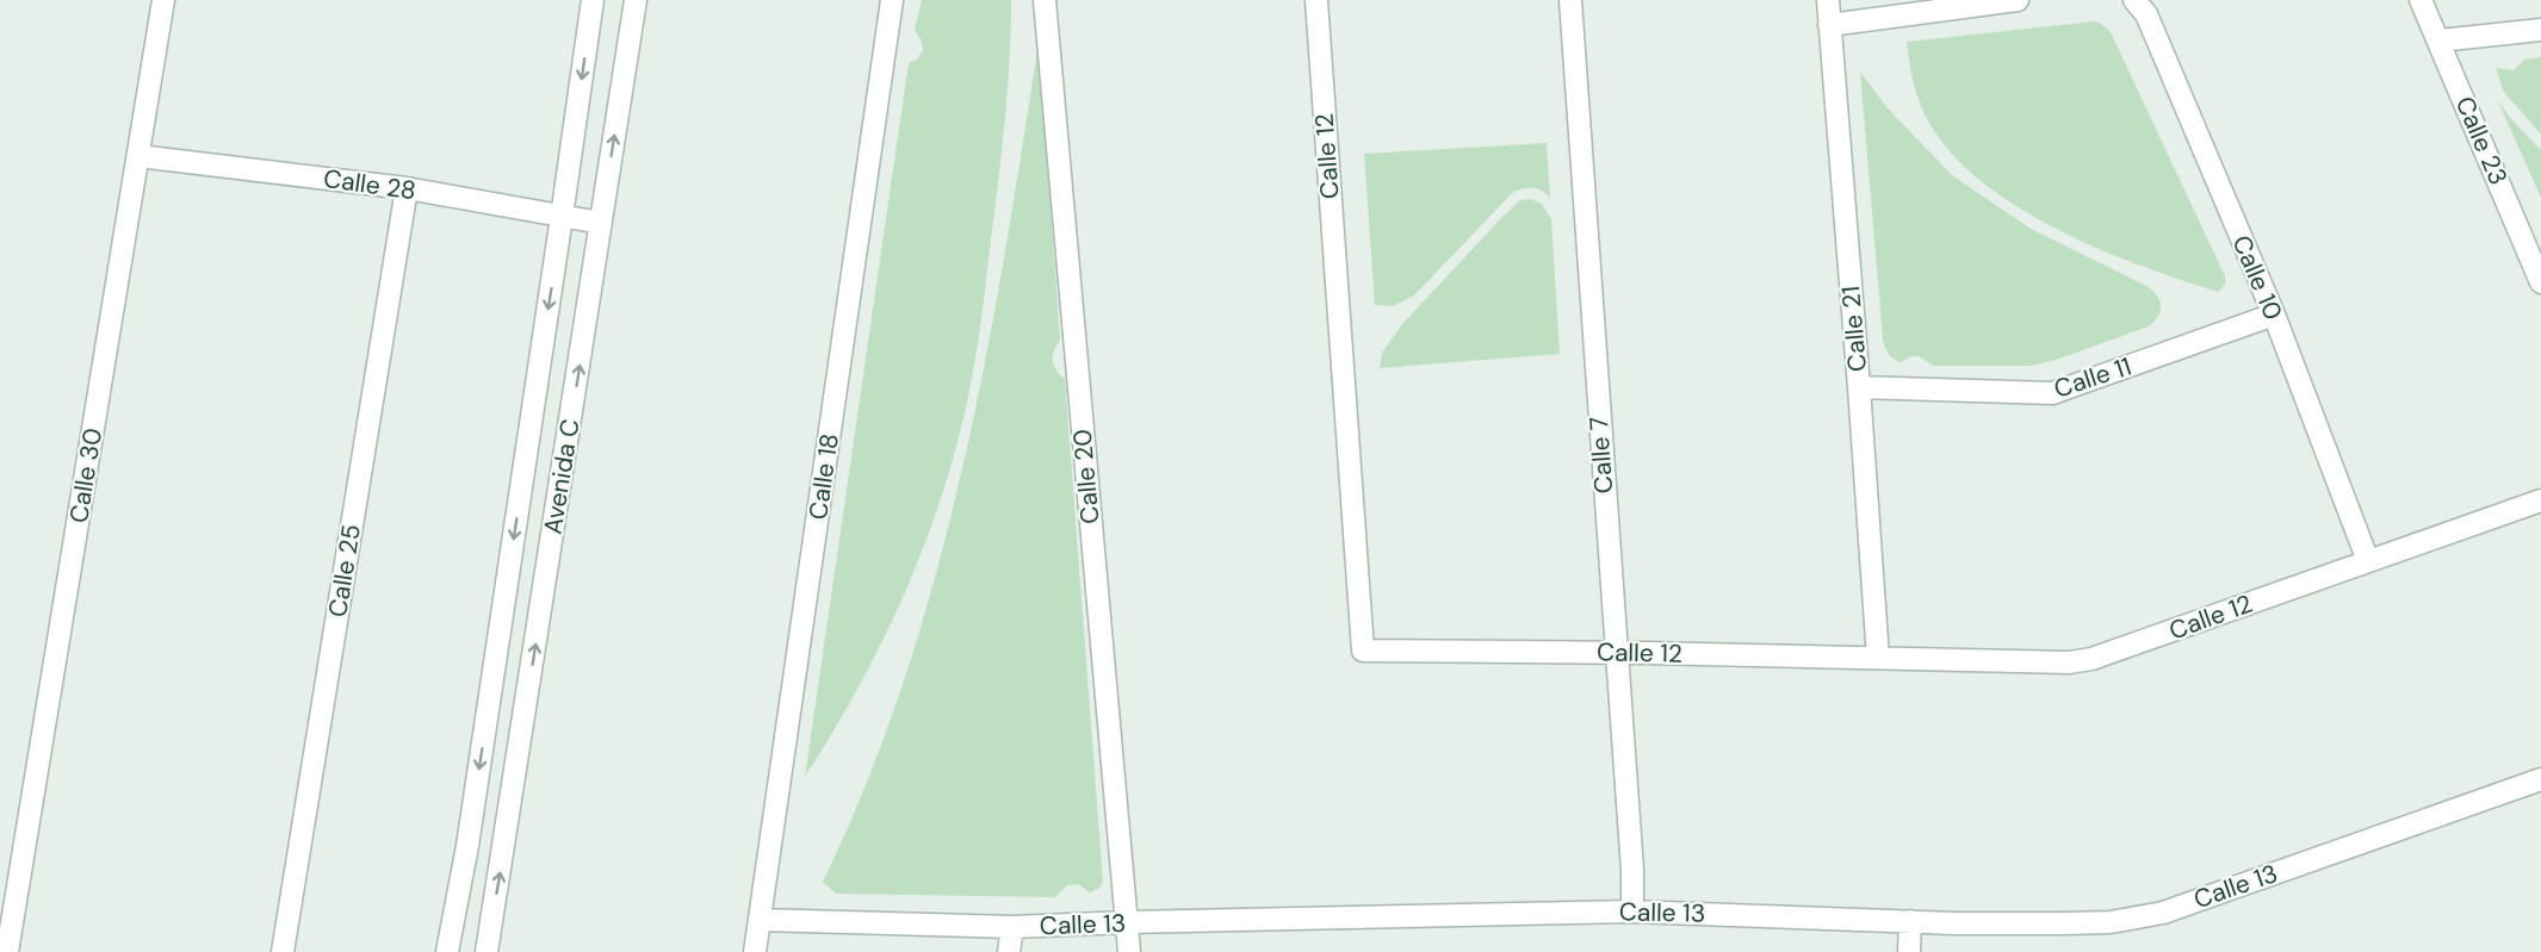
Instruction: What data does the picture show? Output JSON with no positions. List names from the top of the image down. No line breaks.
{"streets":{"street":["Calle 23","Calle 12","Calle 28","Calle 10","Calle 21","Calle 11","Calle 7","Calle 30","Avenida C","Calle 18","Calle 20","Calle 25","Calle 13"]},"crossings":[["Calle 12","Calle 10"],["Calle 12","Calle 21"],["Calle 12","Calle 7"],["Calle 28","Calle 30"],["Calle 28","Avenida C"],["Calle 28","Calle 25"],["Calle 10","Calle 11"],["Calle 21","Calle 11"],["Calle 7","Calle 13"],["Calle 18","Calle 13"],["Calle 20","Calle 13"]]}
